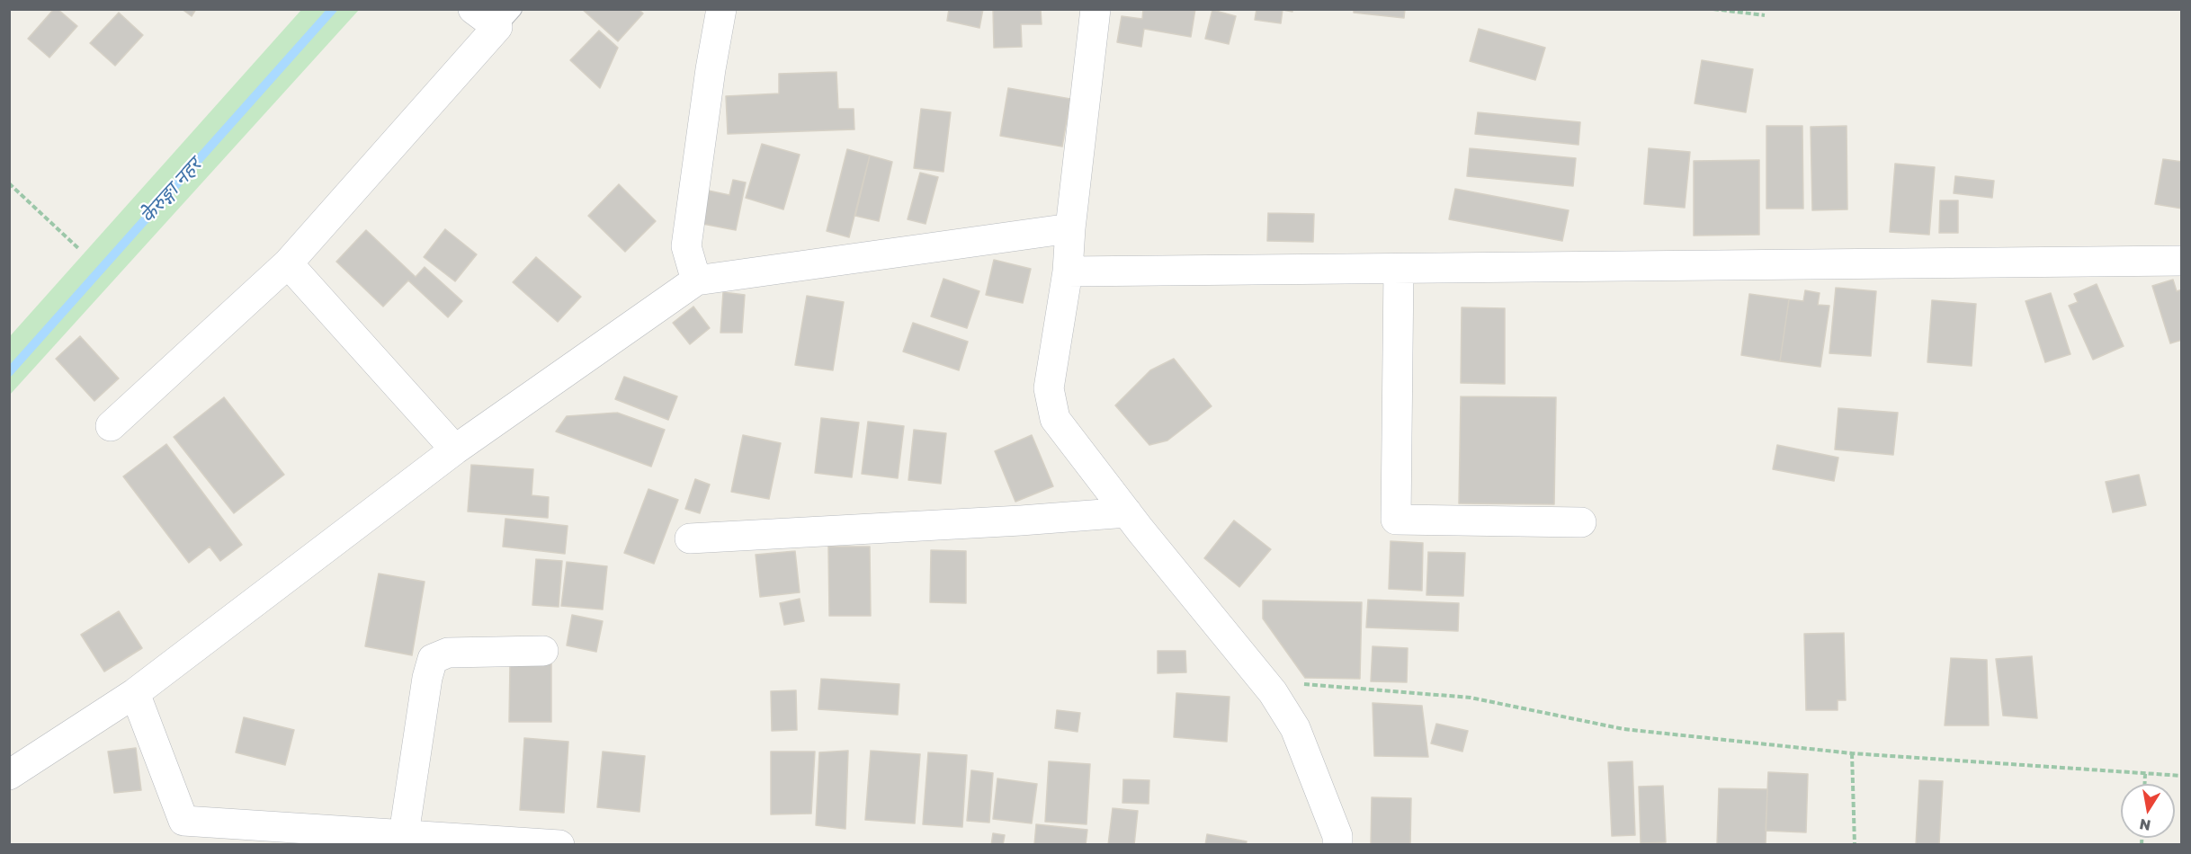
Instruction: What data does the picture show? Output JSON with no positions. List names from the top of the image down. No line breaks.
{"water":["केेरुङ्गा नहर"],"north":"bottom"}
